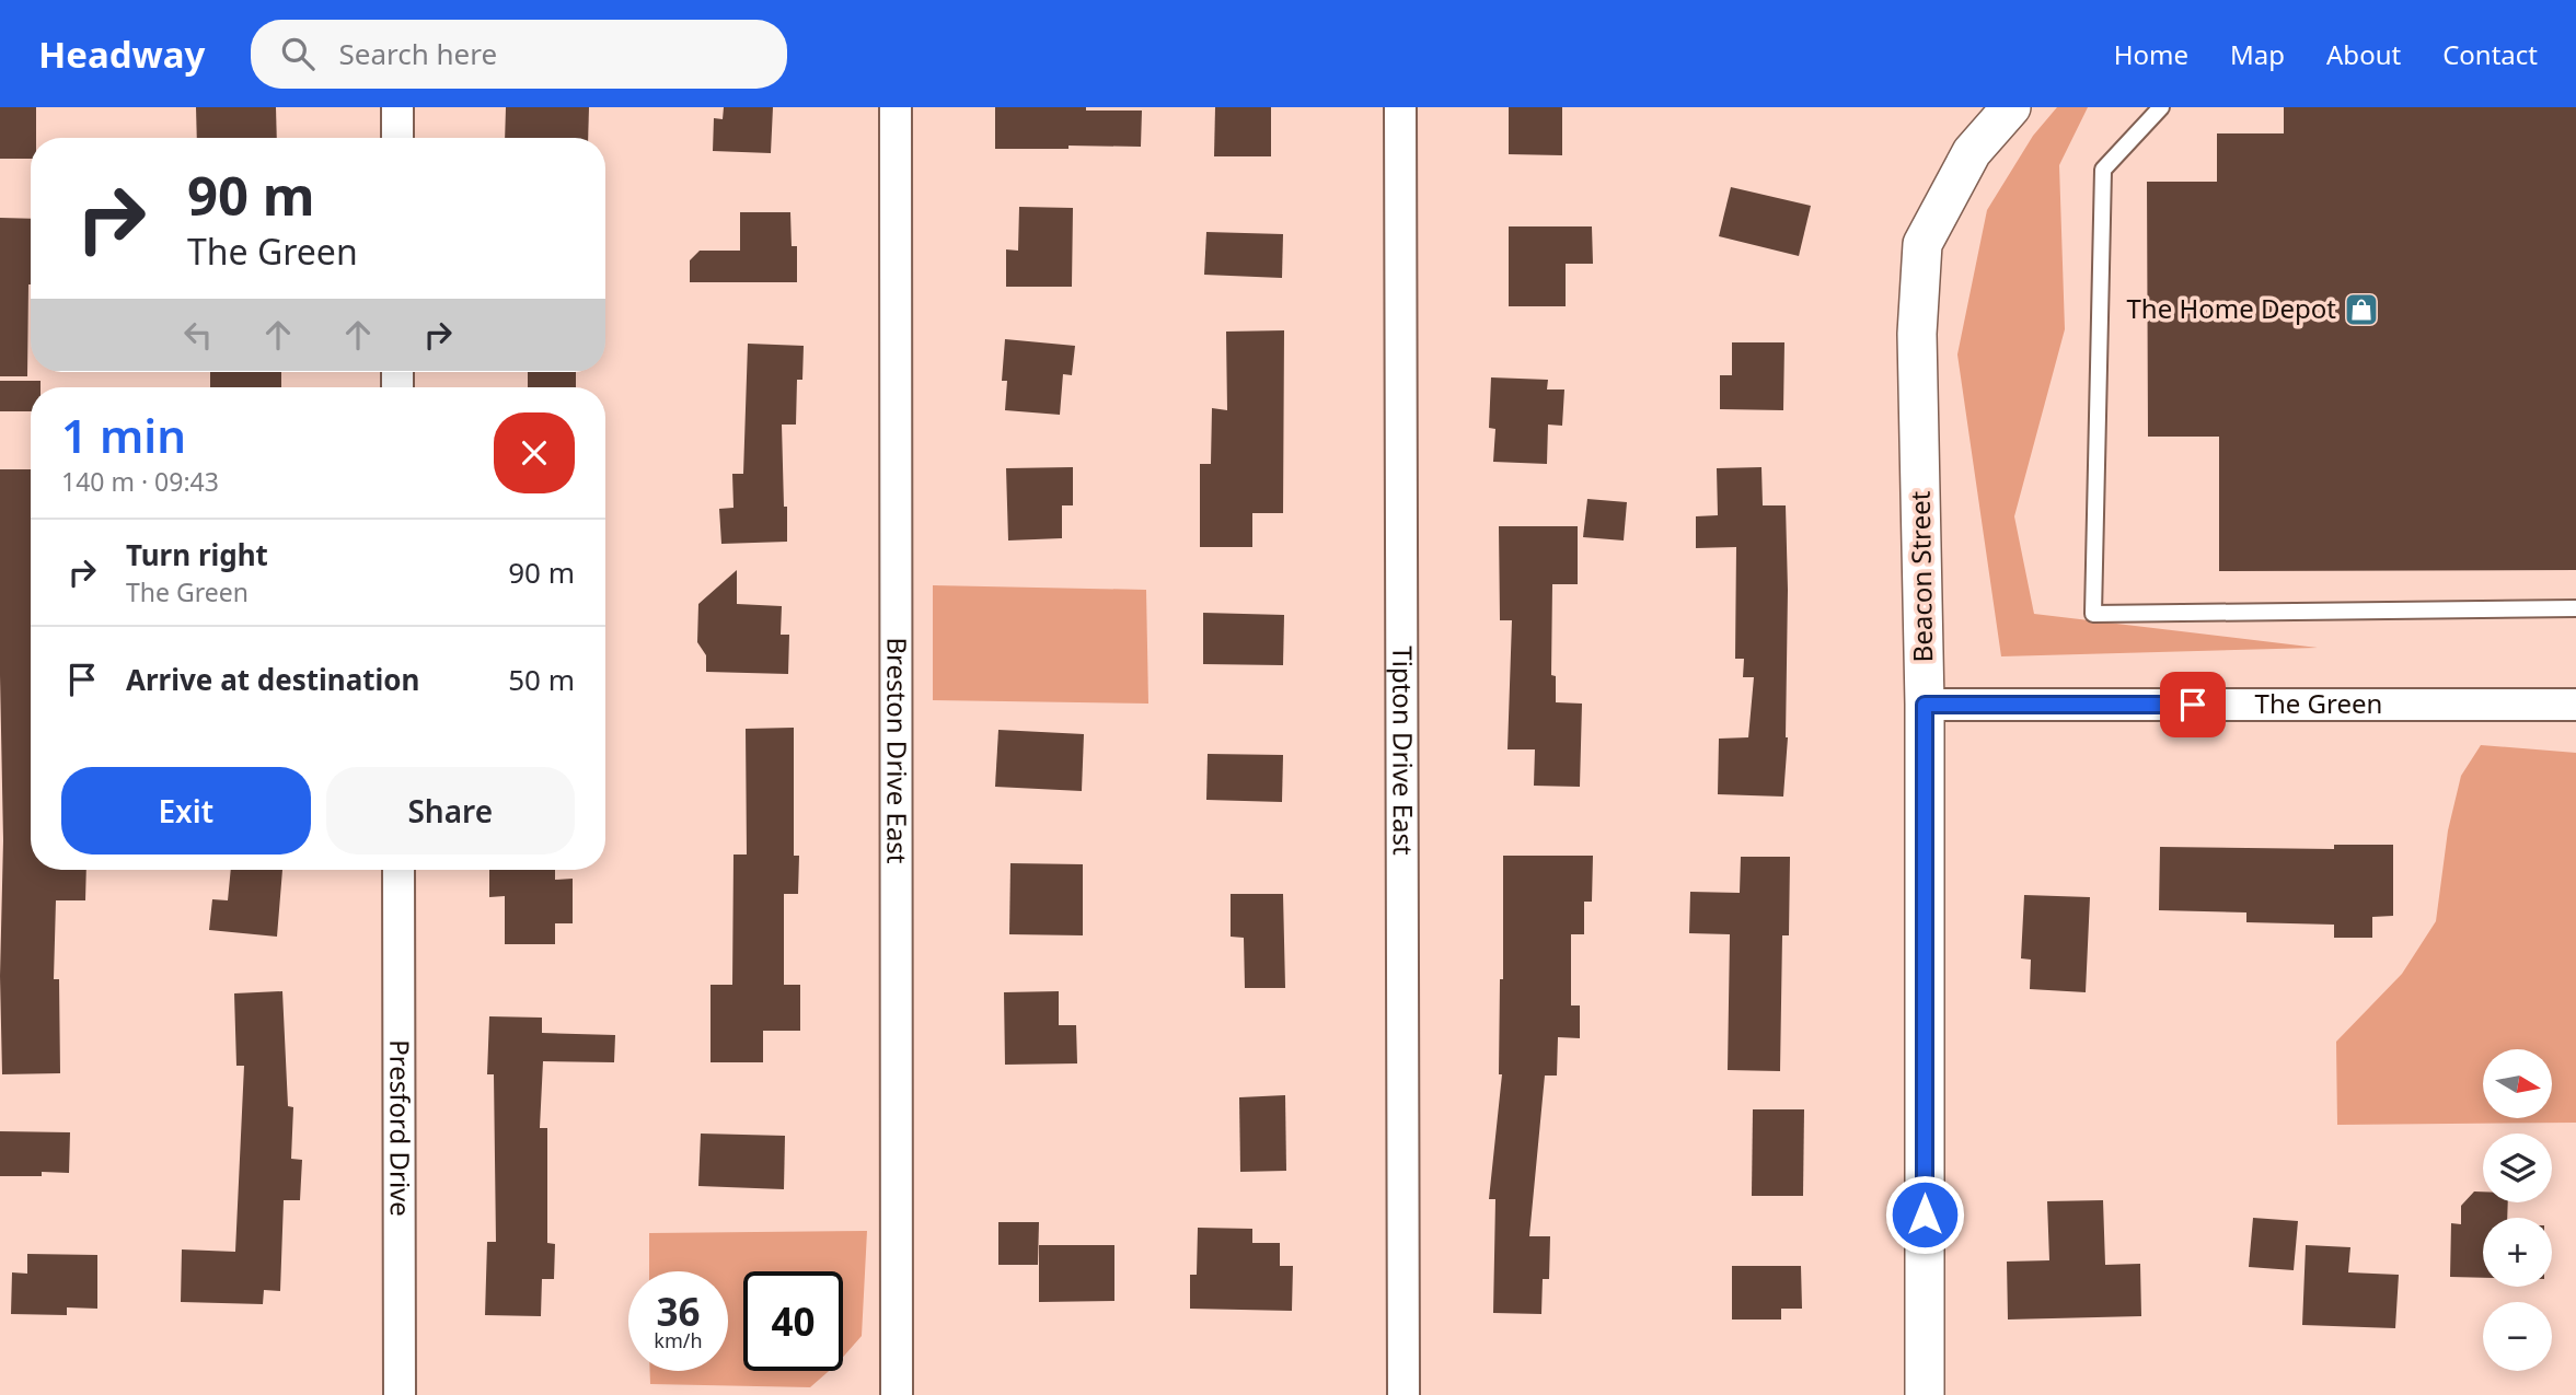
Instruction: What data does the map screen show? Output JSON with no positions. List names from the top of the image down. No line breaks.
{"streets":{"street":["Beacon Street","The Green","Breston Drive East","Tipton Drive East","Presford Drive"]},"crossings":[["Beacon Street","The Green"]],"places":{"shop":["The Home Depot"]},"north":"right","page":{"header":"Headway","search":"Search here","nav":["Home","Map","About","Contact"],"turn":["90 m","The Green"],"heading":["1 min","140 m · 09:43"],"list":[{"name":"Turn right","note":"The Green","value":"90 m"},{"name":"Arrive at destination","value":"50 m"}],"buttons":["Exit","Share"],"map_buttons":["+","−"],"speed":"36 km/h","limit":"40"}}
